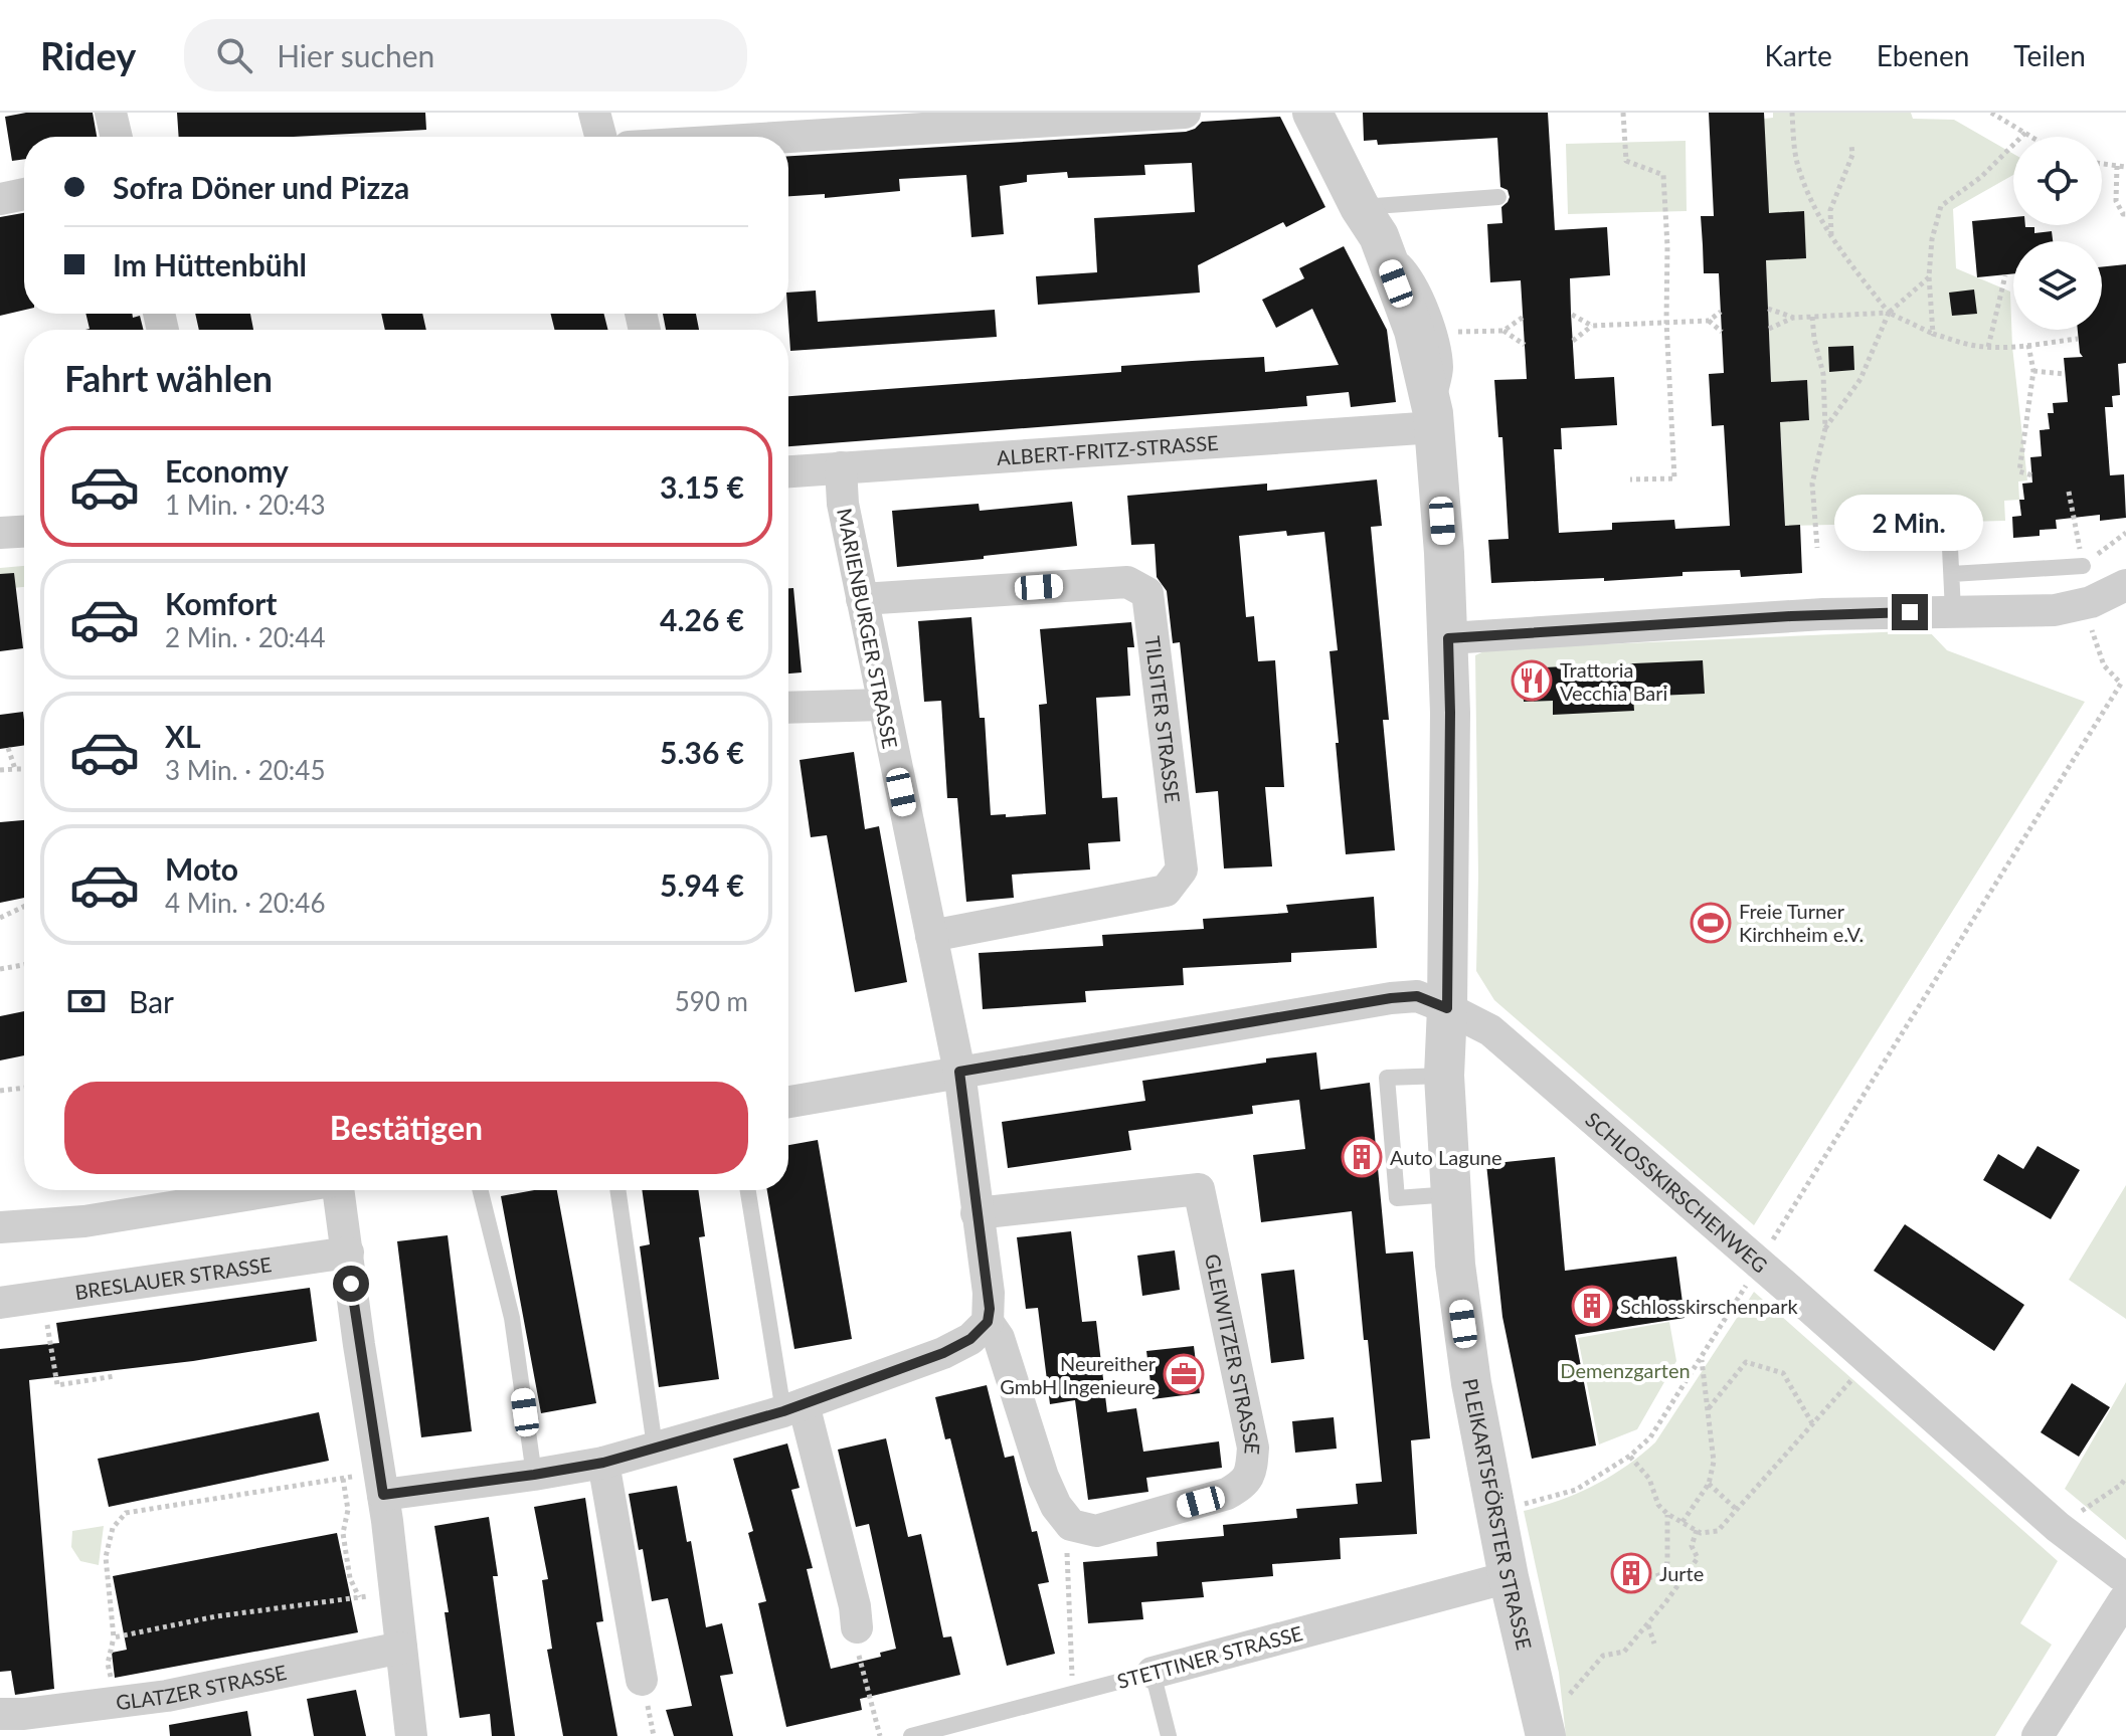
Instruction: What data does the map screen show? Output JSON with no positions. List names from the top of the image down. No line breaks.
{"streets":{"street":["ALBERT-FRITZ-STRASSE","MARIENBURGER STRASSE","TILSITER STRASSE","SCHLOSSKIRSCHENWEG","BRESLAUER STRASSE","GLEIWITZER STRASSE","PLEIKARTSFÖRSTER STRASSE","STETTINER STRASSE","GLATZER STRASSE"]},"crossings":[["ALBERT-FRITZ-STRASSE","MARIENBURGER STRASSE"],["ALBERT-FRITZ-STRASSE","PLEIKARTSFÖRSTER STRASSE"],["MARIENBURGER STRASSE","TILSITER STRASSE"],["MARIENBURGER STRASSE","GLEIWITZER STRASSE"],["SCHLOSSKIRSCHENWEG","PLEIKARTSFÖRSTER STRASSE"],["PLEIKARTSFÖRSTER STRASSE","STETTINER STRASSE"]],"parks":["Demenzgarten"],"places":{"restaurant":["Trattoria Vecchia Bari"],"sports":["Freie Turner Kirchheim e.V."],"building":["Auto Lagune","Schlosskirschenpark","Jurte"],"office":["Neureither GmbH Ingenieure"]},"page":{"header":"Ridey","search":"Hier suchen","nav":["Karte","Ebenen","Teilen"],"banner":["Sofra Döner und Pizza","Im Hüttenbühl"],"heading":"Fahrt wählen","list":[{"name":"Economy","note":"1 Min. · 20:43","value":"3.15 €"},{"name":"Komfort","note":"2 Min. · 20:44","value":"4.26 €"},{"name":"XL","note":"3 Min. · 20:45","value":"5.36 €"},{"name":"Moto","note":"4 Min. · 20:46","value":"5.94 €"}],"bubble":"2 Min.","pay":["Bar","590 m"],"buttons":"Bestätigen"}}
